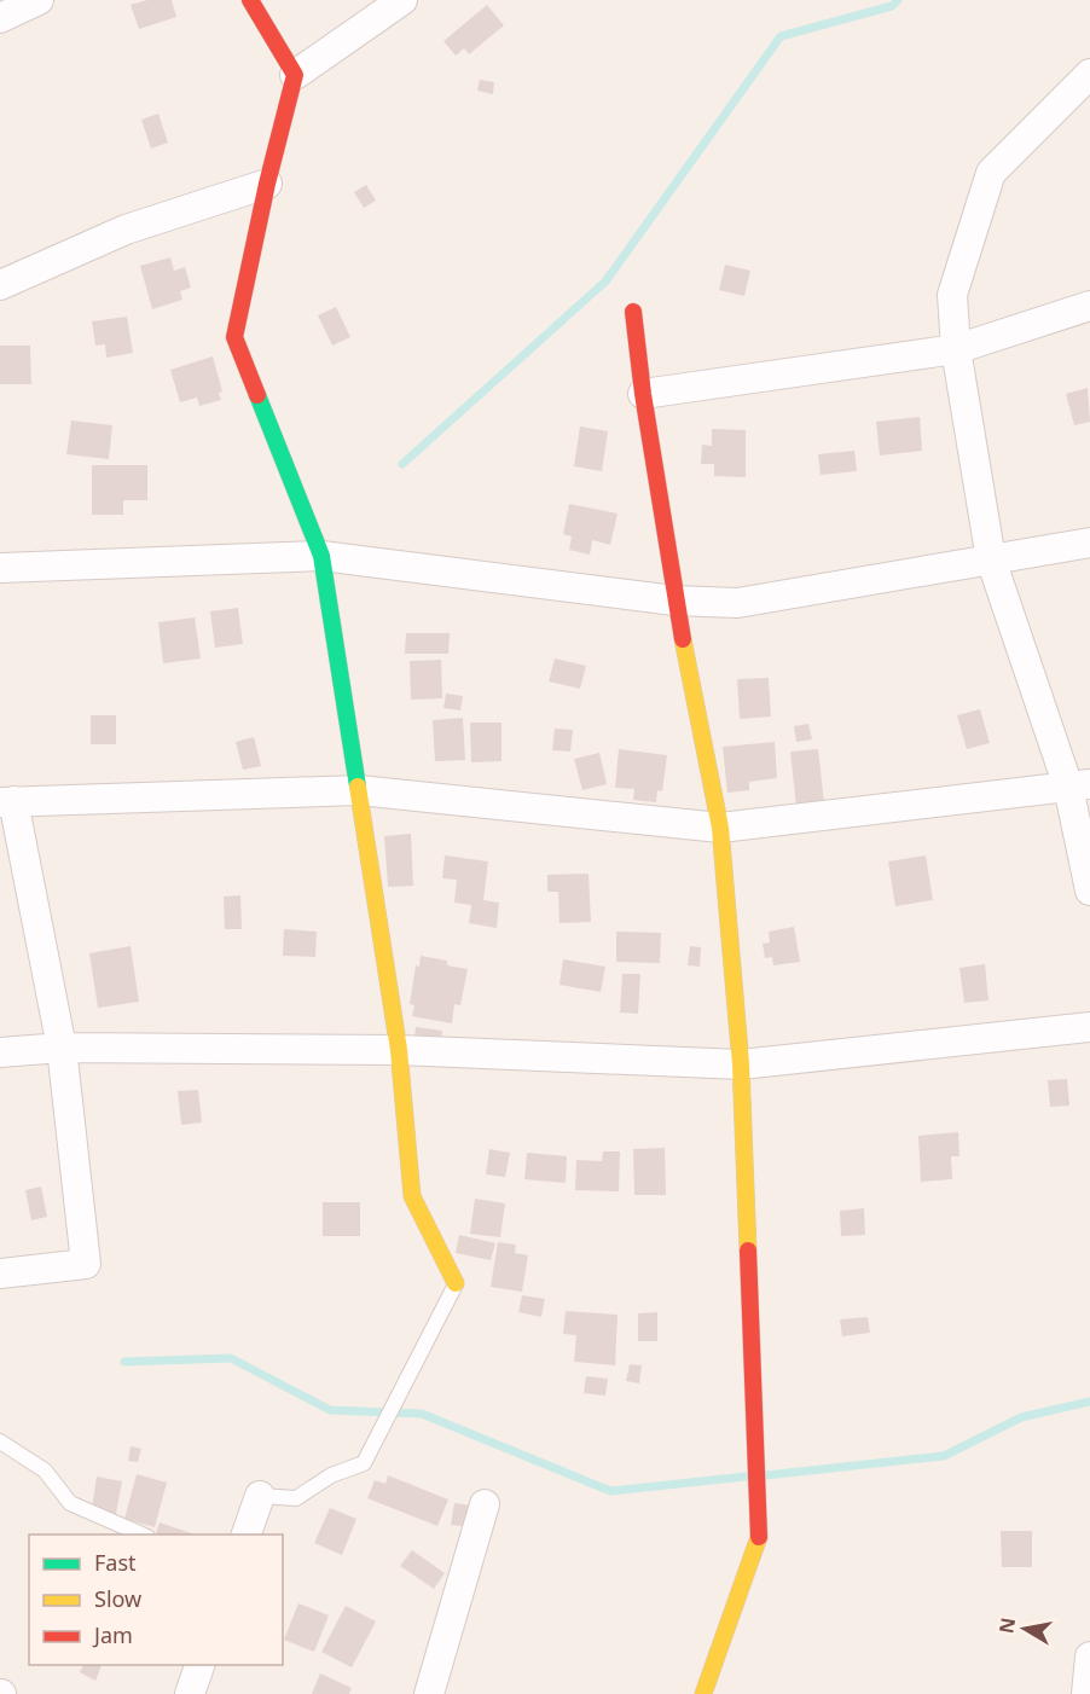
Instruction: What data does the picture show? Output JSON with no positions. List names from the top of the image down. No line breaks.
{"legend":["Fast","Slow","Jam"],"north":"left"}
